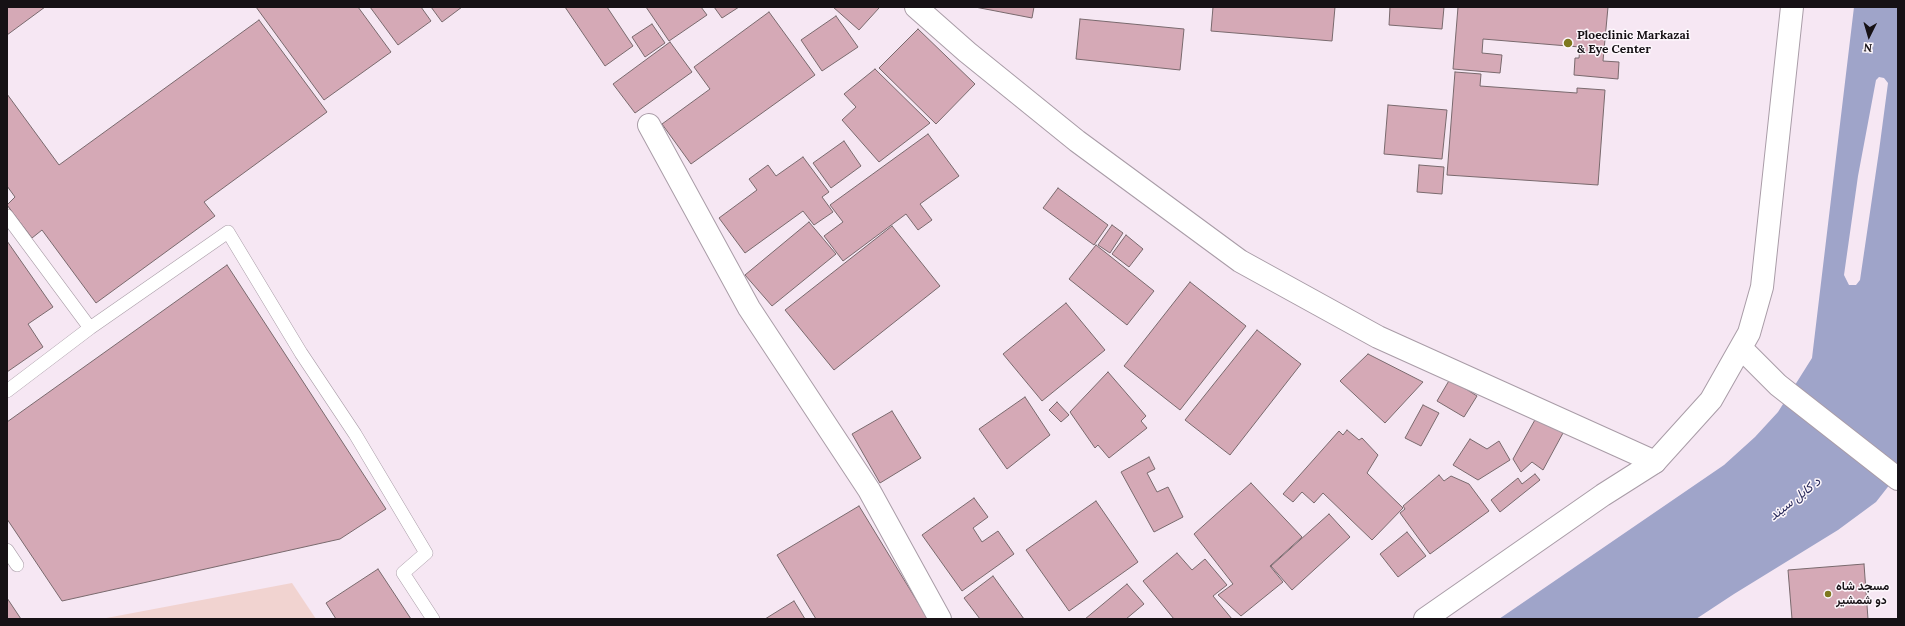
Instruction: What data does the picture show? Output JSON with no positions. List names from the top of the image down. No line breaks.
{"water":["د کابل سيند"],"places":["Ploeclinic Markazai & Eye Center","مسجد شاه دو شمشیر"],"north":"bottom"}
